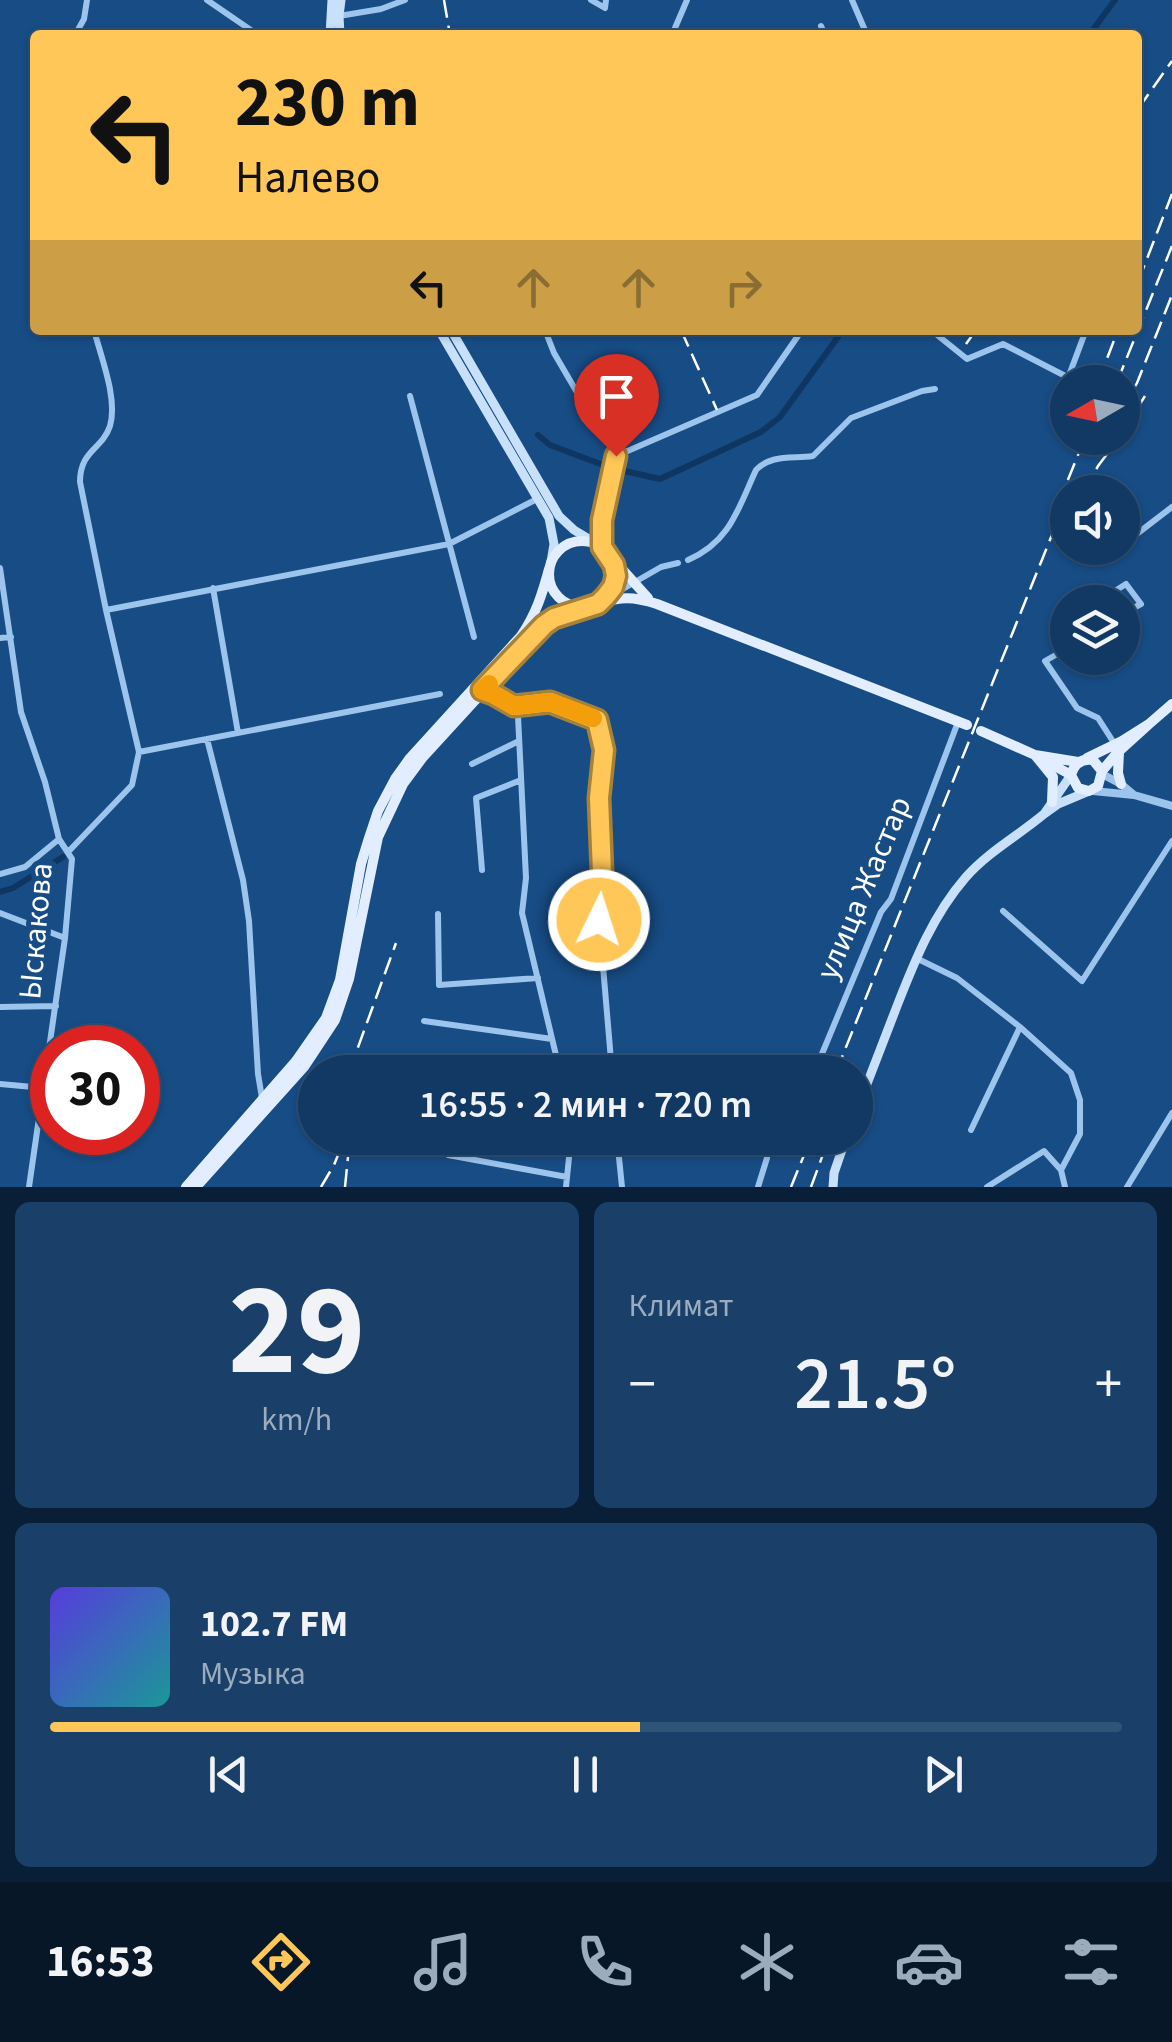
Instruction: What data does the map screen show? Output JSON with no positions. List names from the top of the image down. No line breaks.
{"streets":{"street":["улица Жастар","Ыскакова"]},"north":"left","page":{"turn":["230 m","Налево"],"limit":"30","trip":"16:55 · 2 мин · 720 m","tile":[["29","km/h"],"Климат"],"heat":["−","21.5°","+"],"song":["102.7 FM","Музыка"],"tabs":"16:53"}}
